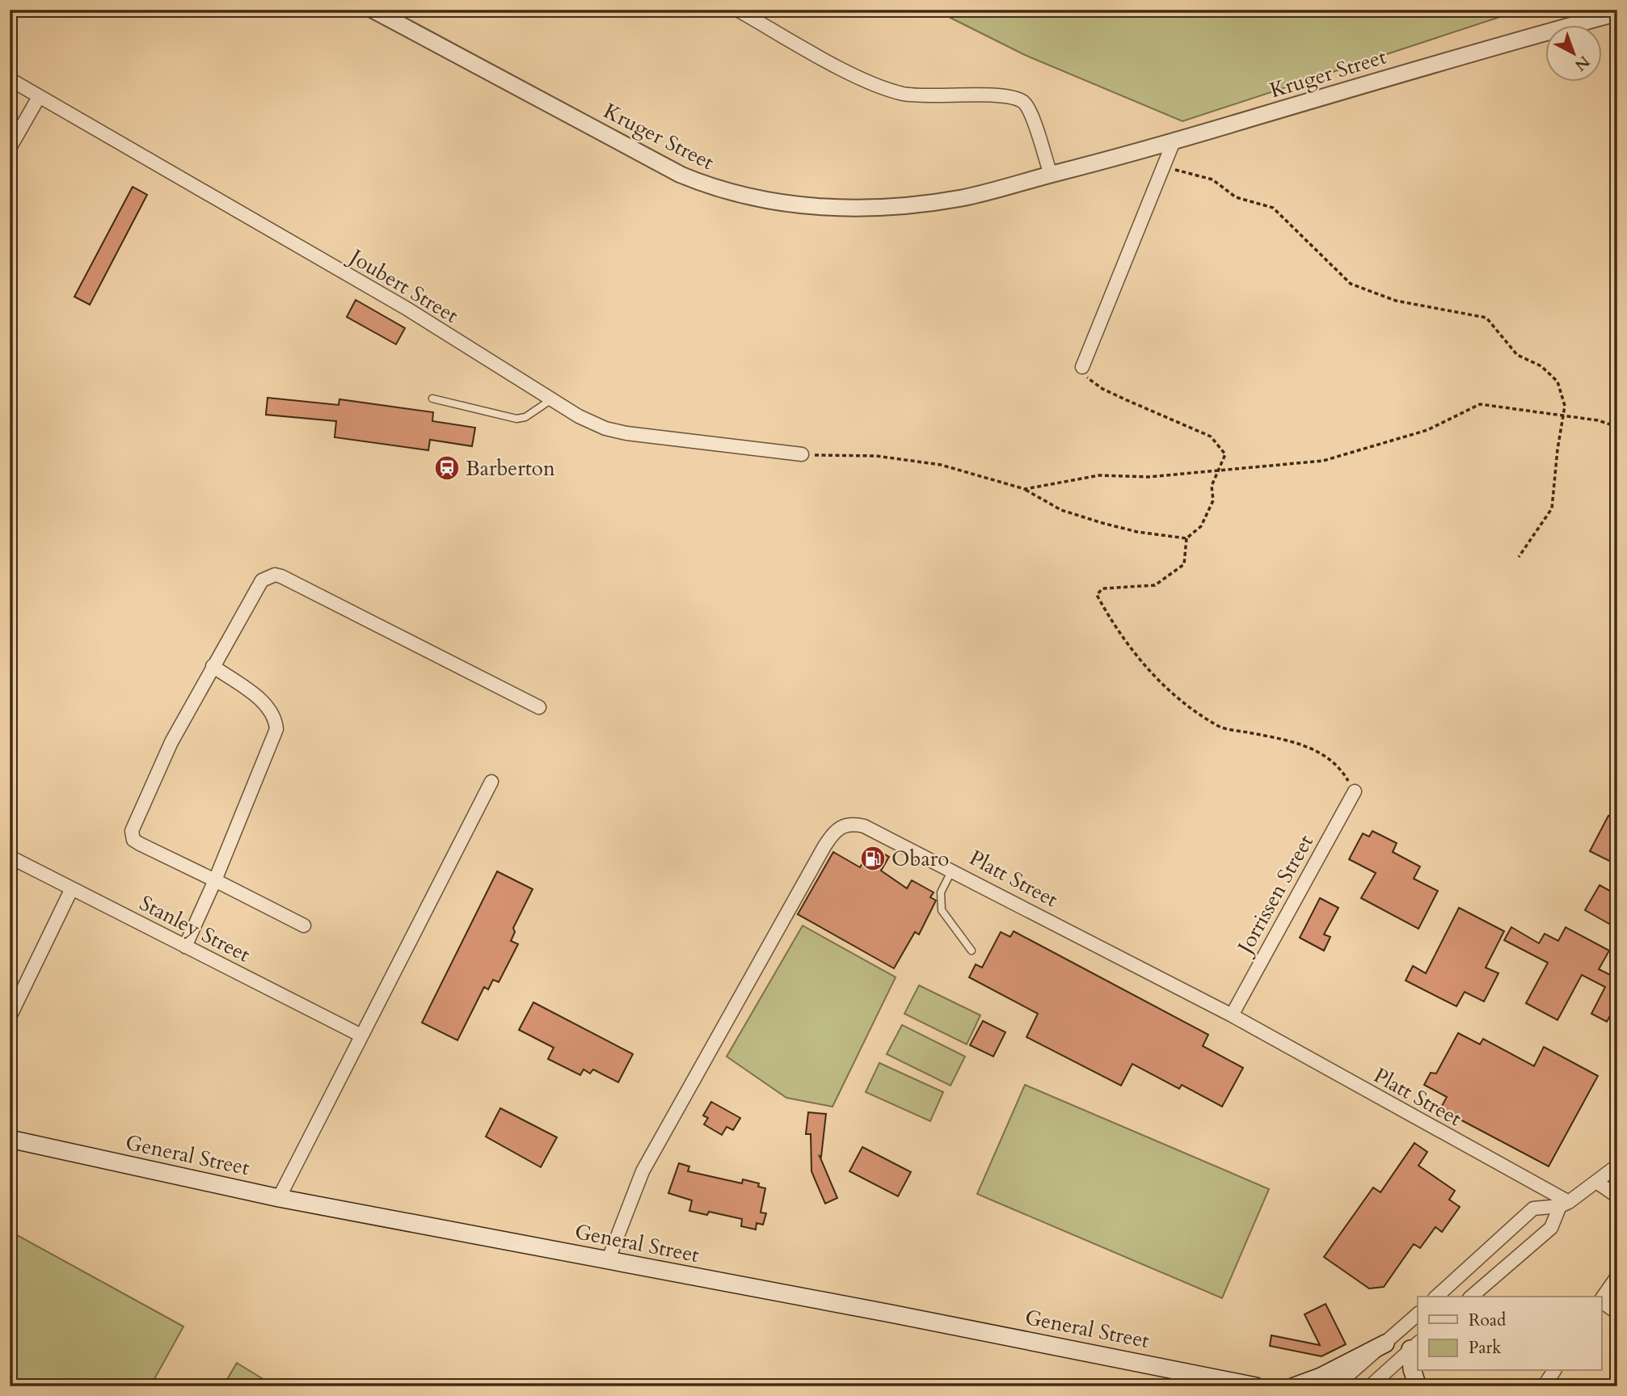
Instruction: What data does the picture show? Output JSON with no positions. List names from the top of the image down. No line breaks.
{"streets":{"main road":["General Street"],"street":["Kruger Street","Joubert Street","Platt Street","Jorrissen Street","Stanley Street"]},"crossings":[["Platt Street","Jorrissen Street"],["Platt Street","General Street"]],"places":{"station":["Barberton"],"fuel station":["Obaro"]},"legend":["Road","Park"],"north":"bottom right"}
